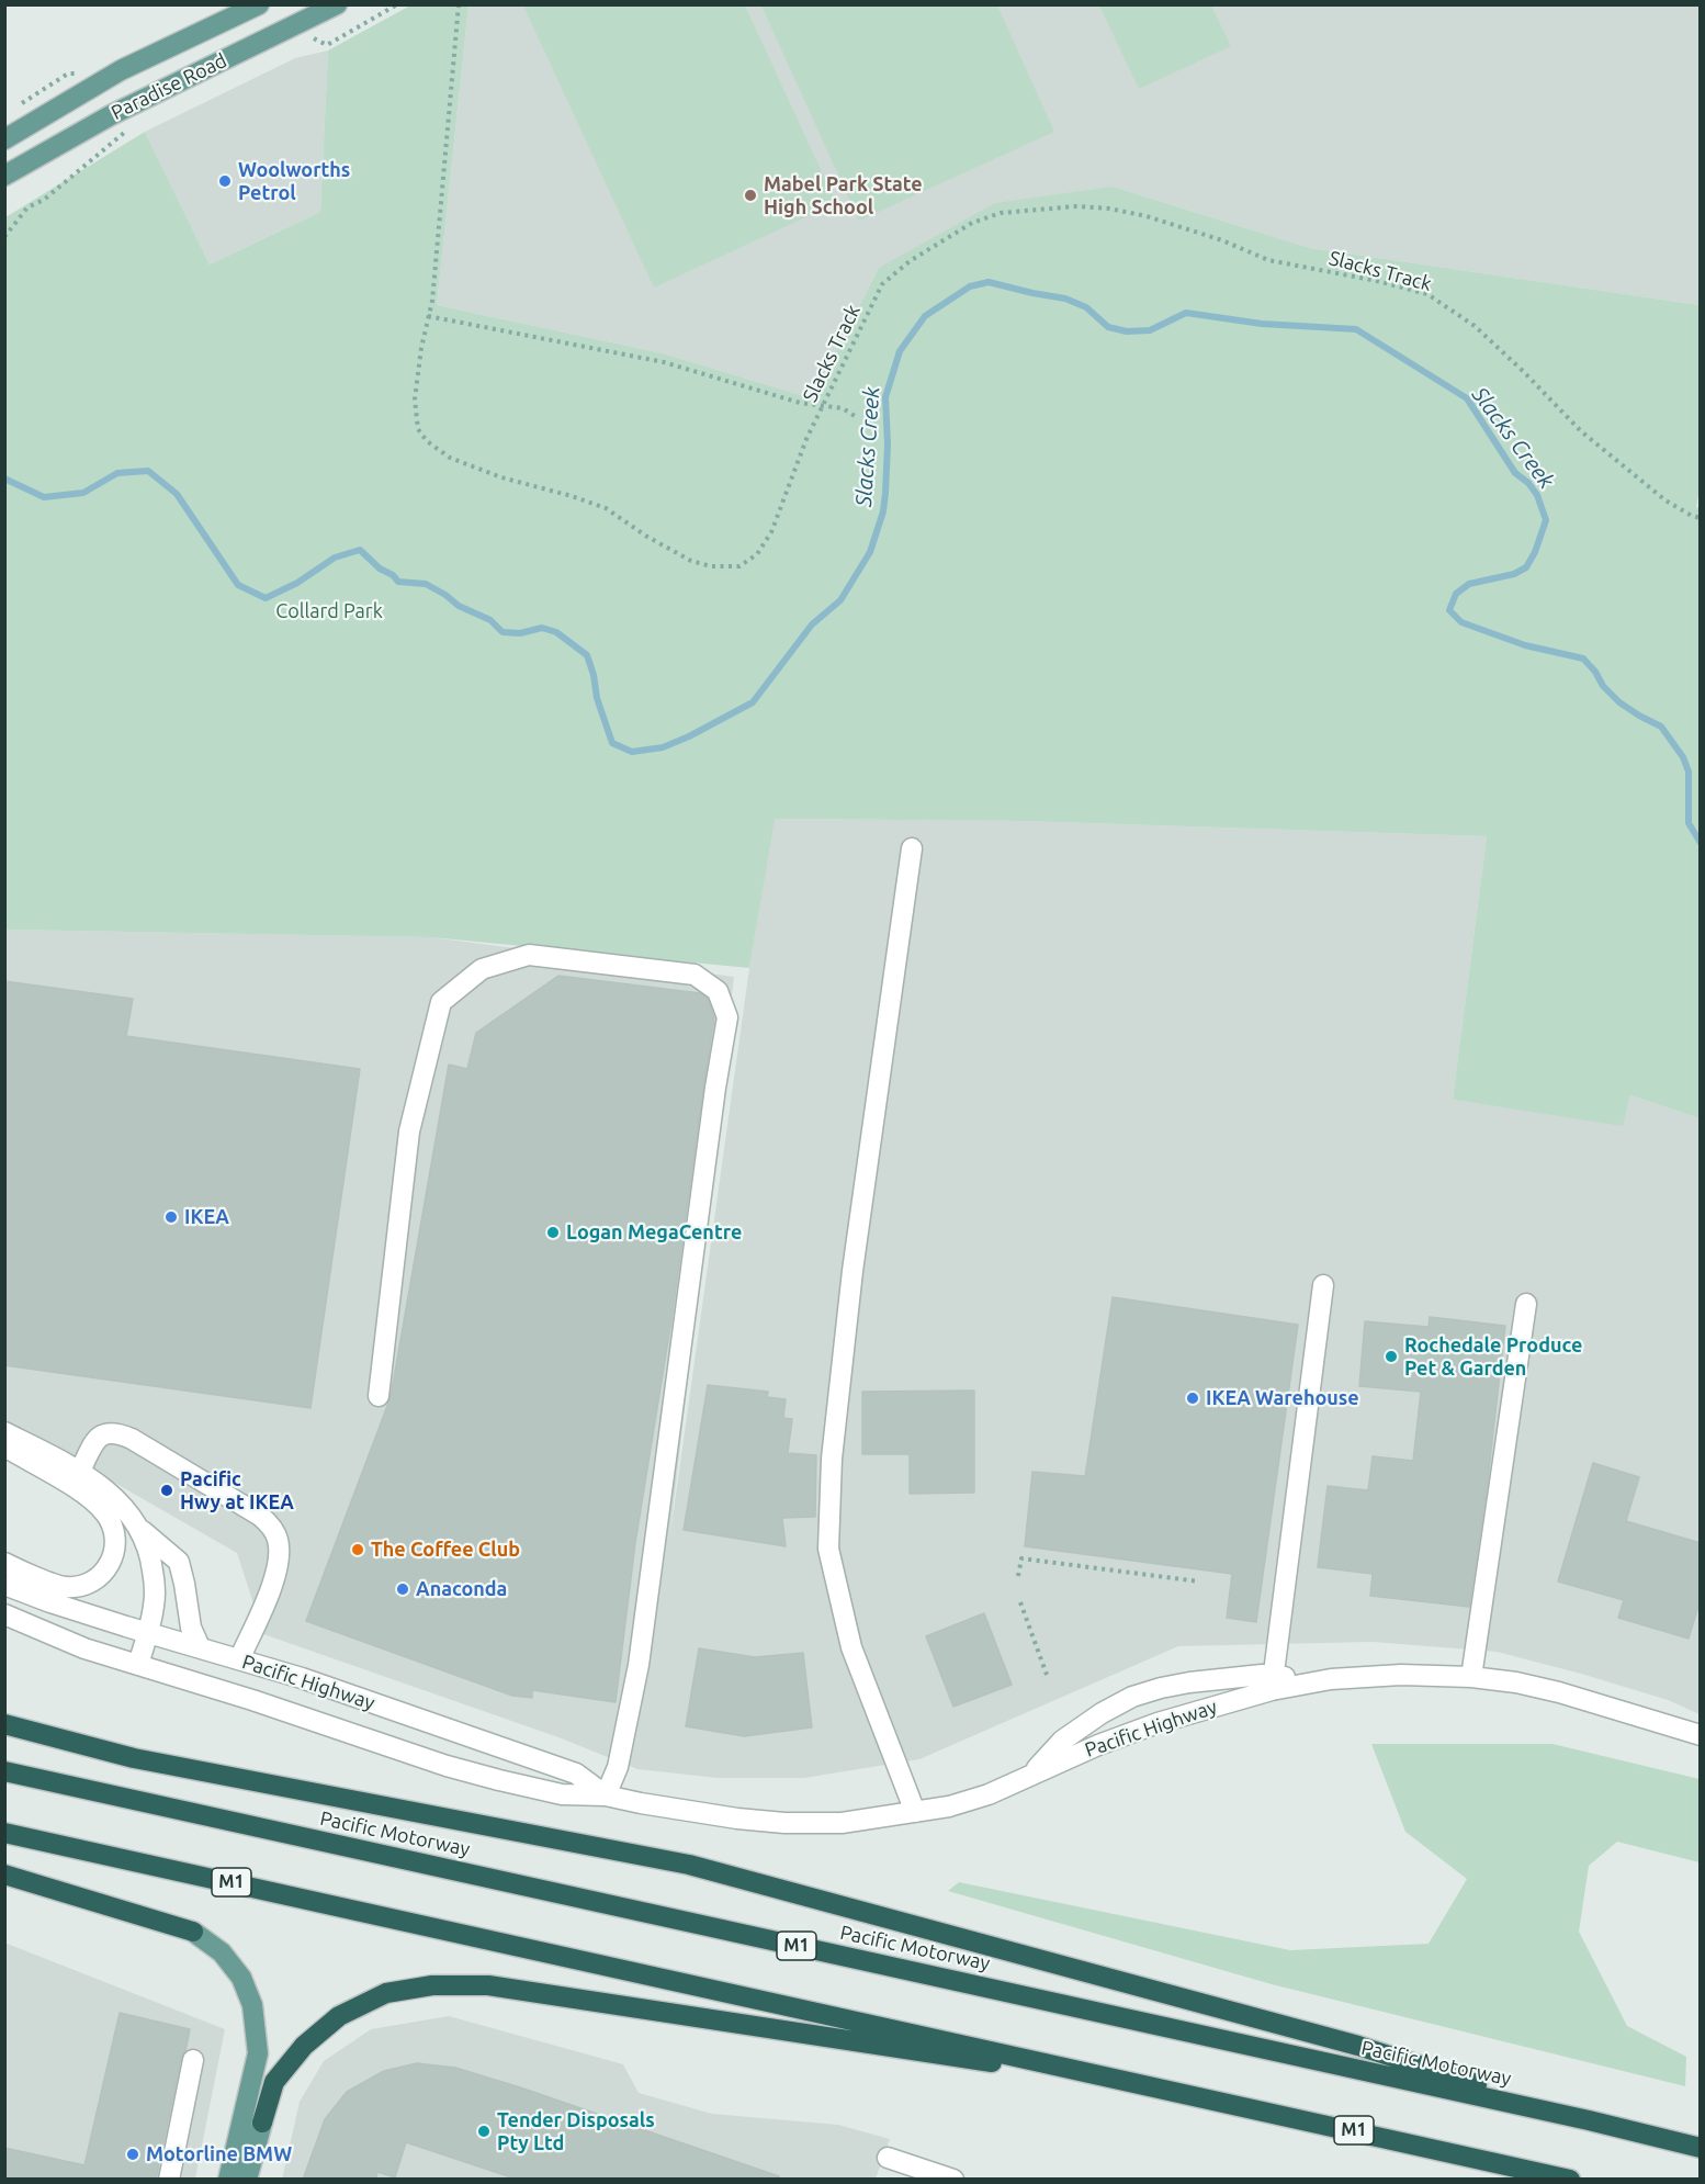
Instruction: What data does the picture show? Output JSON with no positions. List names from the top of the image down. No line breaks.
{"streets":{"highway":["Pacific Motorway","M1"],"main road":["Paradise Road"],"street":["Pacific Highway"],"path":["Slacks Track"]},"water":["Slacks Creek"],"parks":["Collard Park"],"places":["Woolworths Petrol","Mabel Park State High School","IKEA","Logan MegaCentre","Rochedale Produce Pet & Garden","IKEA Warehouse","Pacific Hwy at IKEA","The Coffee Club","Anaconda","Tender Disposals Pty Ltd","Motorline BMW"]}
